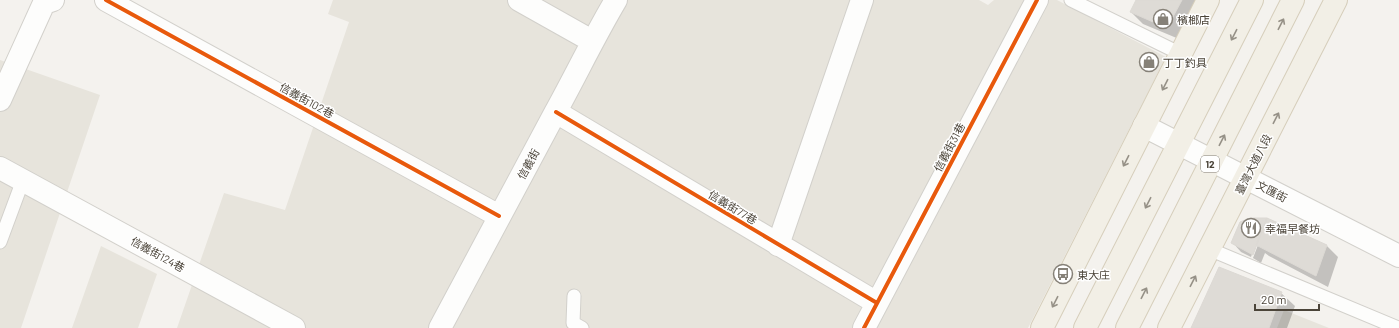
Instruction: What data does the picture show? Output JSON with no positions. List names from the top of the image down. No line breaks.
{"streets":{"main road":["12","臺灣大道八段"],"street":["信義街102巷","信義街31巷","信義街","文匯街","信義街77巷","信義街124巷"]},"crossings":[["信義街102巷","信義街"],["信義街31巷","信義街77巷"],["信義街","信義街77巷"],["12","文匯街"],["臺灣大道八段","文匯街"]],"places":{"shop":["檳榔店","丁丁釣具"],"restaurant":["幸福早餐坊"],"bus stop":["東大庄"]},"scale_bar":"20 m"}
